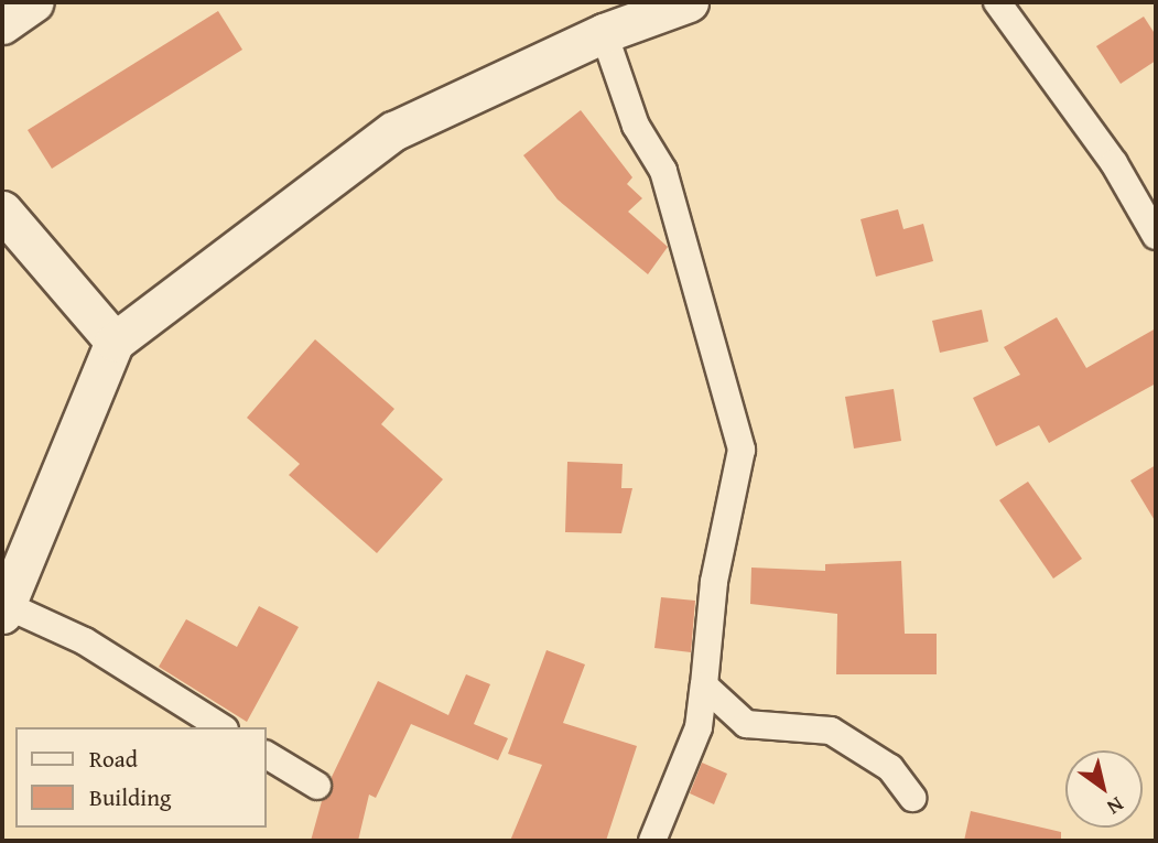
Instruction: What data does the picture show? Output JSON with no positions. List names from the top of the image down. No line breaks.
{"legend":["Road","Building"],"north":"bottom right"}
